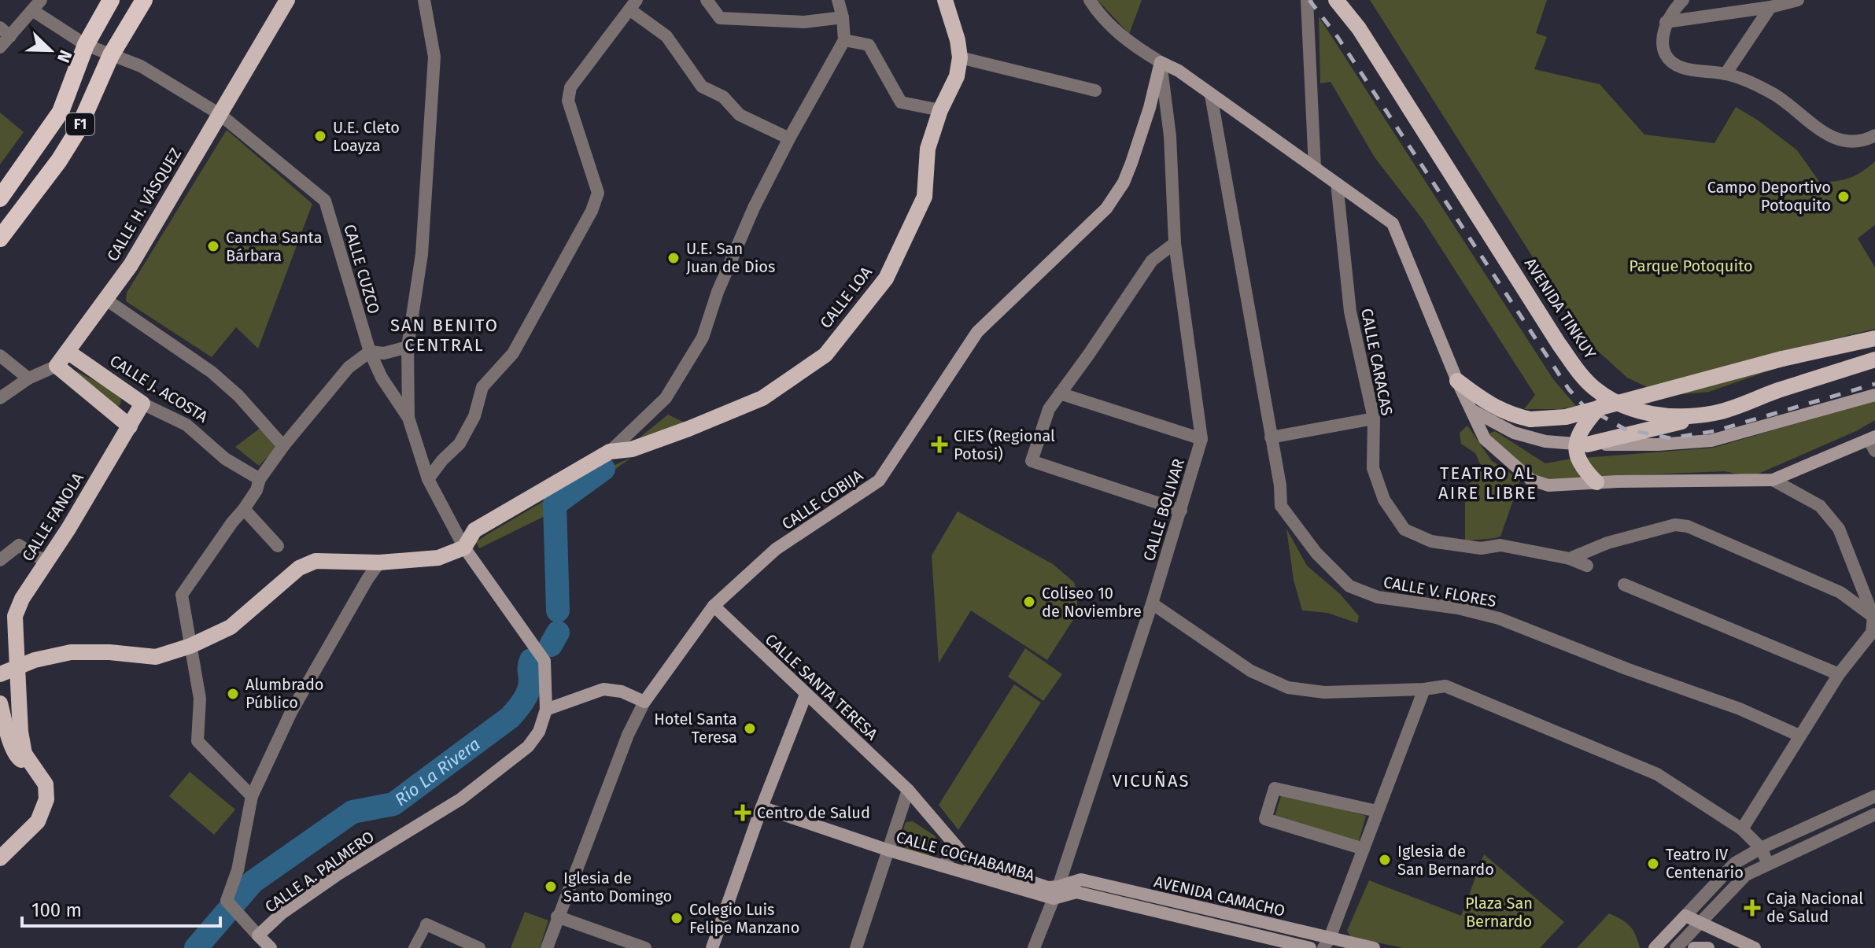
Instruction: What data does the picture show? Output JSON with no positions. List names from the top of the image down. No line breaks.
{"streets":{"highway":["F1"],"main road":["CALLE H. VÁSQUEZ","CALLE CUZCO","CALLE LOA","AVENIDA TINKUY","CALLE J. ACOSTA","CALLE COBIJA","CALLE FANOLA","CALLE SANTA TERESA","CALLE COCHABAMBA","CALLE A. PALMERO","AVENIDA CAMACHO"],"street":["CALLE CARACAS","CALLE BOLIVAR","CALLE V. FLORES"]},"crossings":[["F1","CALLE CUZCO"],["CALLE H. VÁSQUEZ","CALLE CUZCO"],["CALLE H. VÁSQUEZ","CALLE J. ACOSTA"],["CALLE CUZCO","CALLE A. PALMERO"],["CALLE J. ACOSTA","CALLE FANOLA"],["CALLE COBIJA","CALLE BOLIVAR"],["CALLE COBIJA","CALLE SANTA TERESA"],["CALLE BOLIVAR","CALLE COCHABAMBA"],["CALLE BOLIVAR","AVENIDA CAMACHO"],["CALLE SANTA TERESA","CALLE COCHABAMBA"],["CALLE COCHABAMBA","AVENIDA CAMACHO"]],"districts":["SAN BENITO CENTRAL","TEATRO AL AIRE LIBRE","VICUÑAS"],"water":["Río La Rivera"],"parks":["Parque Potoquito","Plaza San Bernardo"],"places":{"other":["U.E. Cleto Loayza","Campo Deportivo Potoquito","Cancha Santa Bárbara","U.E. San Juan de Dios","Coliseo 10 de Noviembre","Alumbrado Público","Hotel Santa Teresa","Iglesia de San Bernardo","Teatro IV Centenario","Iglesia de Santo Domingo","Colegio Luis Felipe Manzano"],"health":["CIES (Regional Potosi)","Centro de Salud","Caja Nacional de Salud"]},"scale_bar":"100 m","north":"bottom right"}
